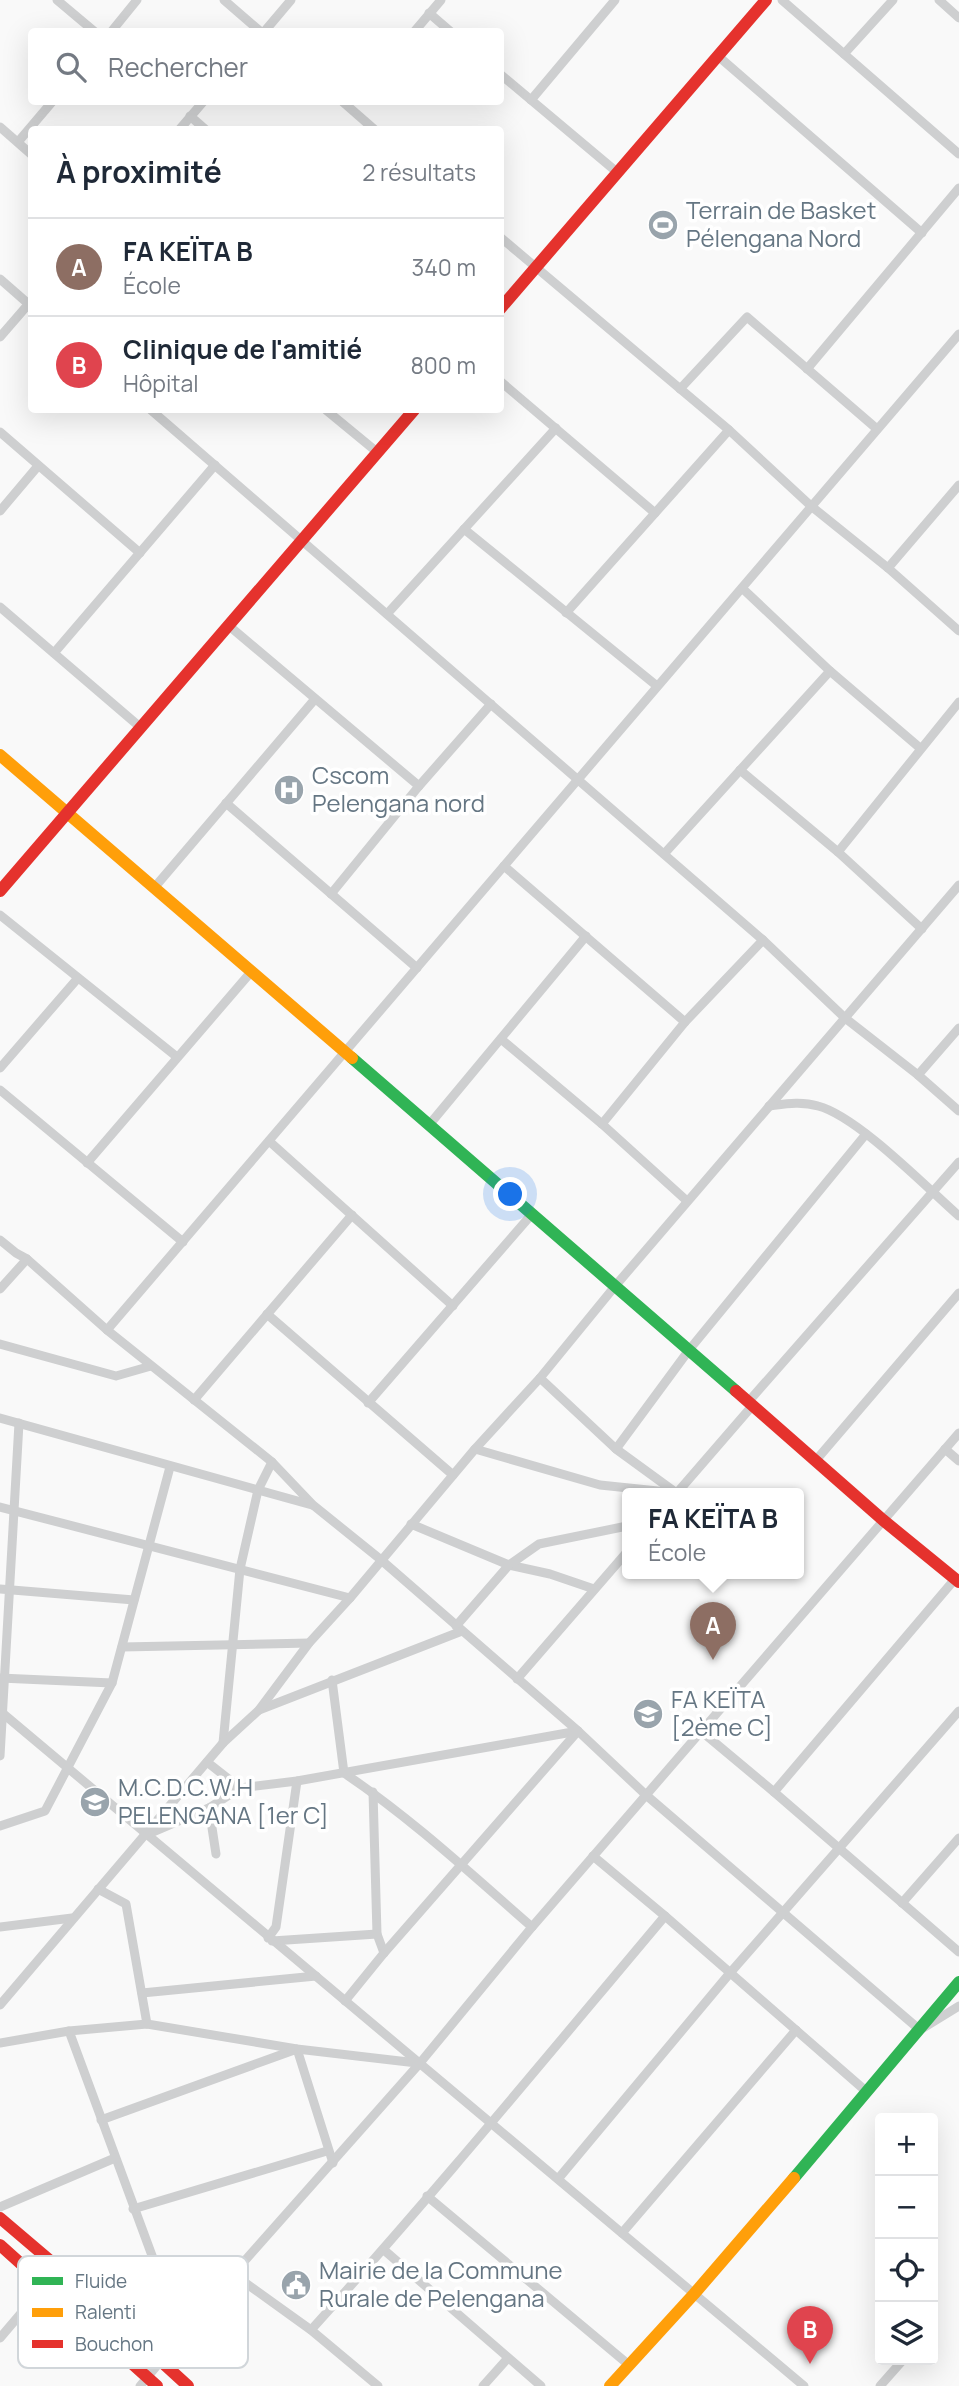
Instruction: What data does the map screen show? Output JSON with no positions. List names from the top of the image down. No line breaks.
{"places":{"sports":["Terrain de Basket Pélengana Nord"],"hospital":["Cscom Pelengana nord"],"school or university":["FA KEÏTA [2ème C]","M.C.D.C.W.H PELENGANA [1er C]"],"public building":["Mairie de la Commune Rurale de Pelengana"]},"legend":["Fluide","Ralenti","Bouchon"],"page":{"search":"Rechercher","heading":["À proximité","2 résultats"],"list":[{"mark":"A","name":"FA KEÏTA B","note":"École","value":"340 m"},{"mark":"B","name":"Clinique de l'amitié","note":"Hôpital","value":"800 m"}],"popup":["FA KEÏTA B","École"],"pins":["A","B"],"map_buttons":["+","−"]}}
